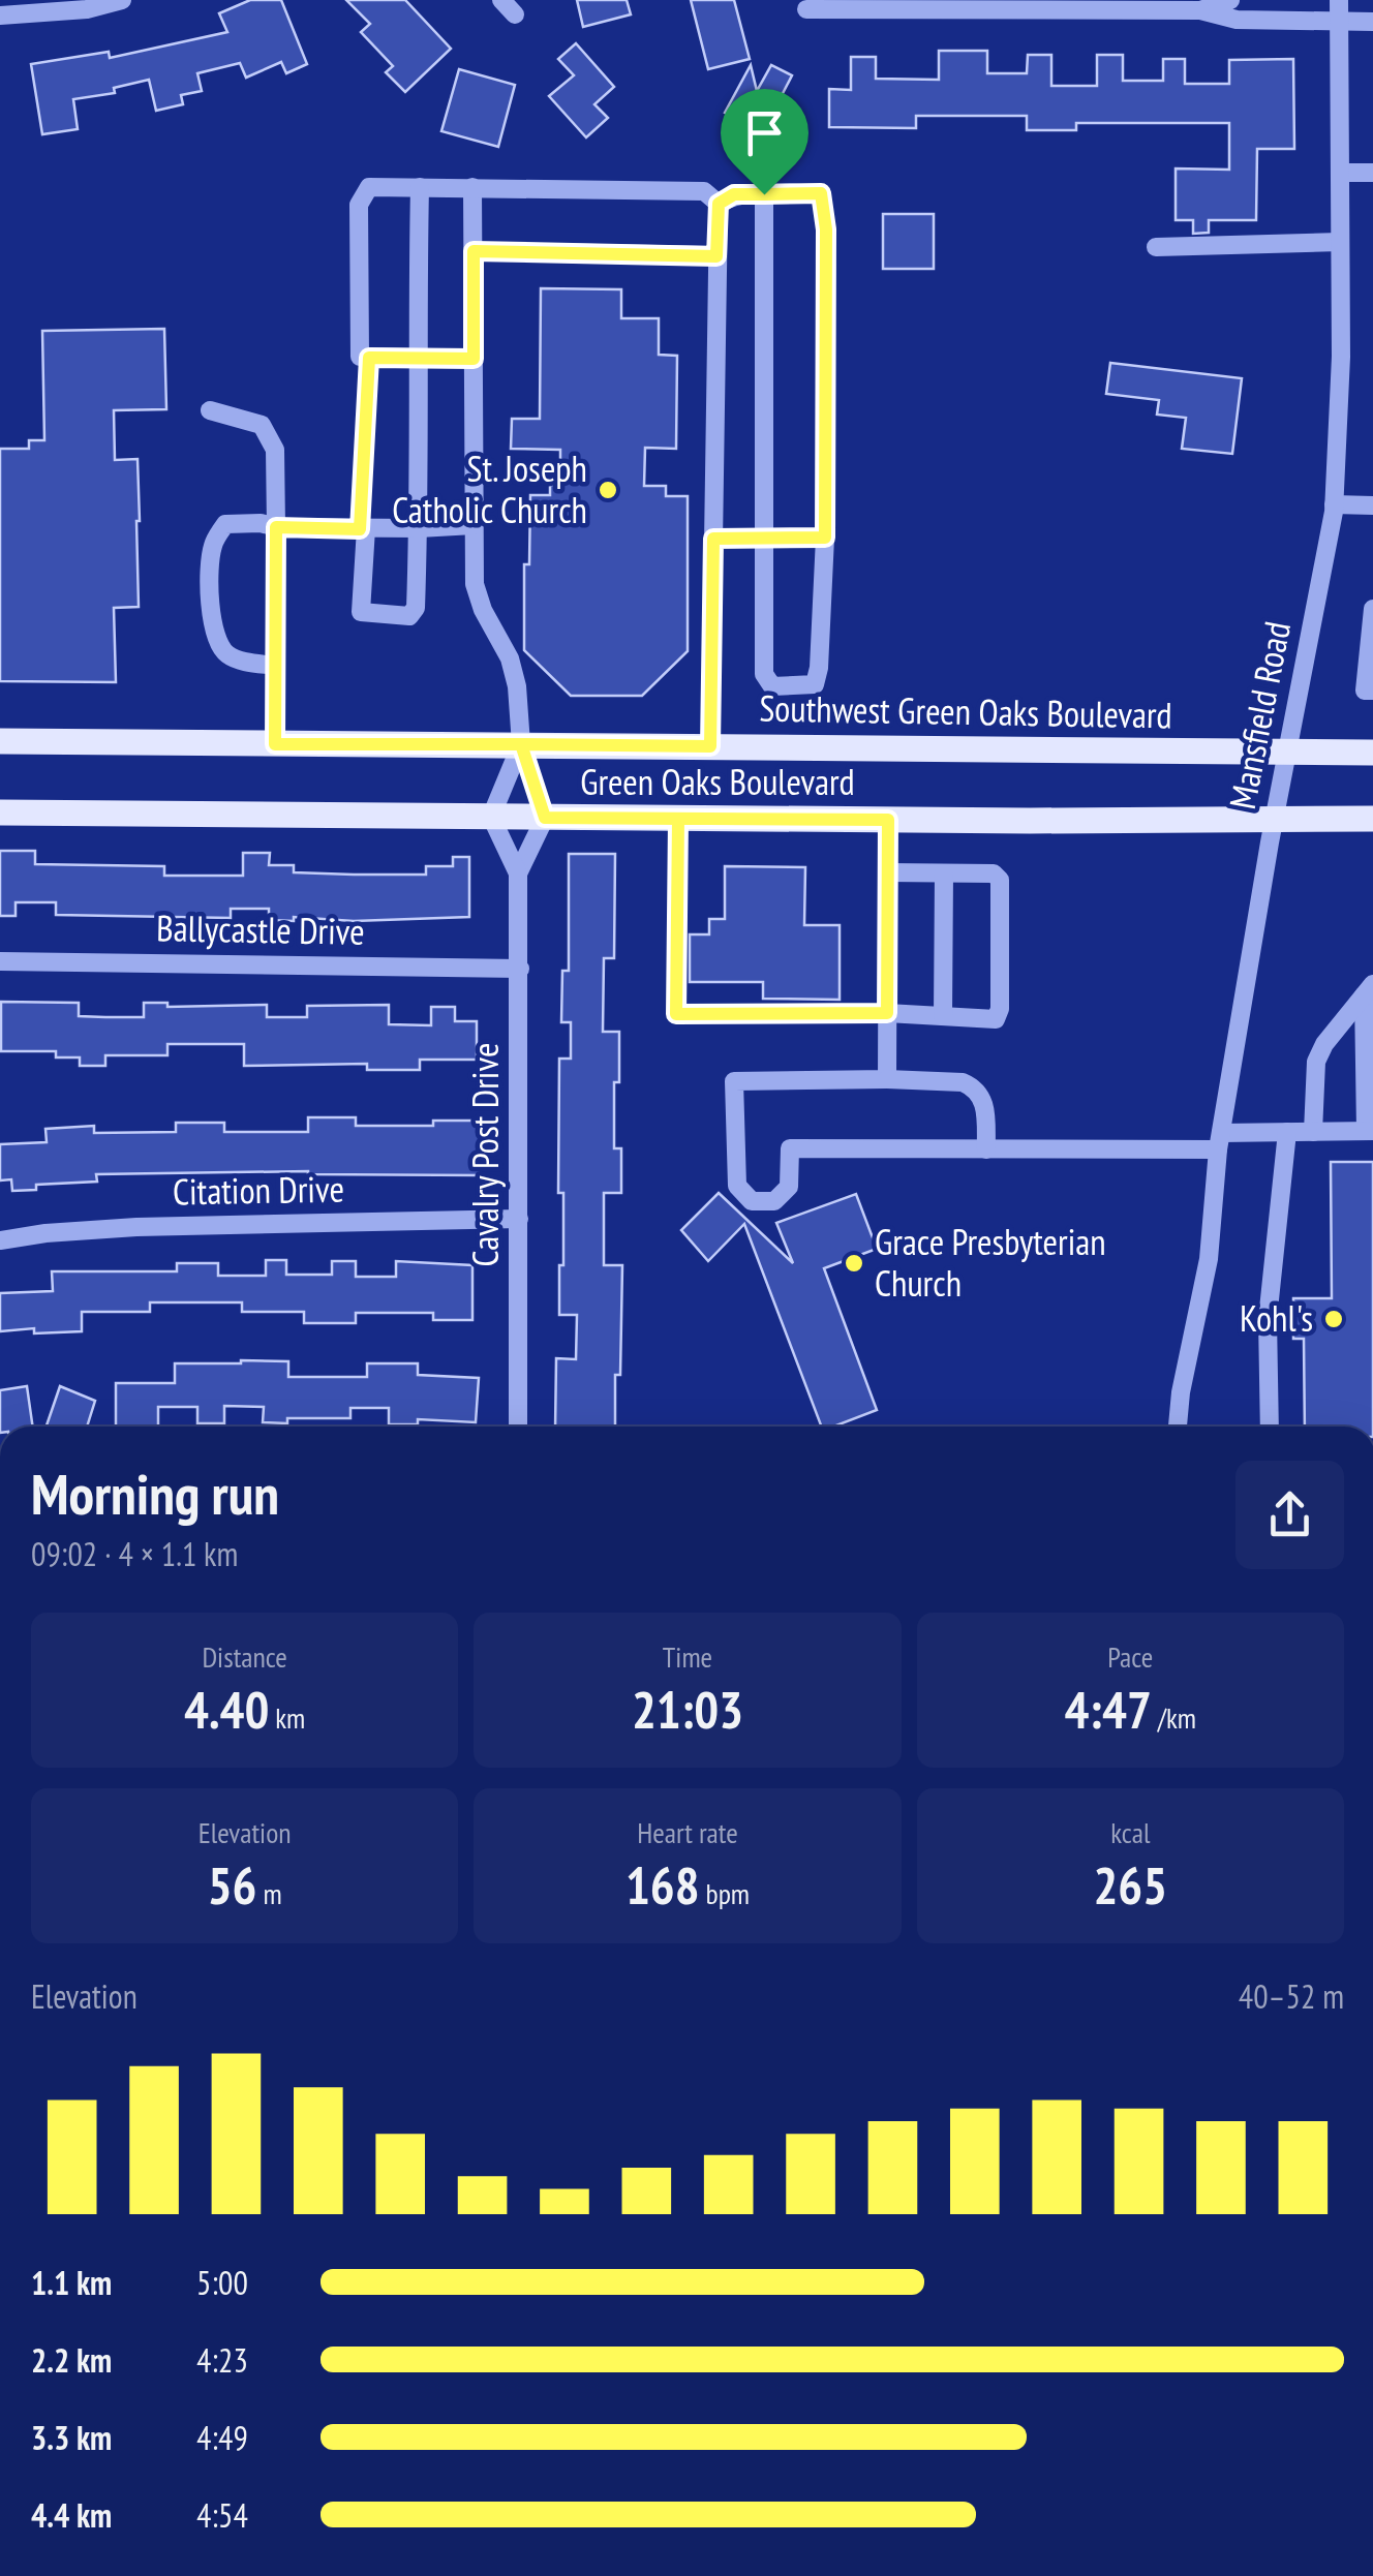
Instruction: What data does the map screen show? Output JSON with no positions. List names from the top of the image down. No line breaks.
{"streets":{"main road":["Southwest Green Oaks Boulevard","Green Oaks Boulevard"],"street":["Mansfield Road","Ballycastle Drive","Cavalry Post Drive","Citation Drive"]},"crossings":[["Southwest Green Oaks Boulevard","Mansfield Road"],["Mansfield Road","Green Oaks Boulevard"],["Green Oaks Boulevard","Cavalry Post Drive"],["Ballycastle Drive","Cavalry Post Drive"],["Cavalry Post Drive","Citation Drive"]],"places":["St. Joseph Catholic Church","Grace Presbyterian Church","Kohl's"],"page":{"heading":["Morning run","09:02 · 4 × 1.1 km"],"stats":[["Distance","4.40 km"],["Time","21:03"],["Pace","4:47 /km"],["Elevation","56 m"],["Heart rate","168 bpm"],["kcal","265"]],"chart":["Elevation","40–52 m"],"list":[{"name":"1.1 km","note":"5:00"},{"name":"2.2 km","note":"4:23"},{"name":"3.3 km","note":"4:49"},{"name":"4.4 km","note":"4:54"}]}}
